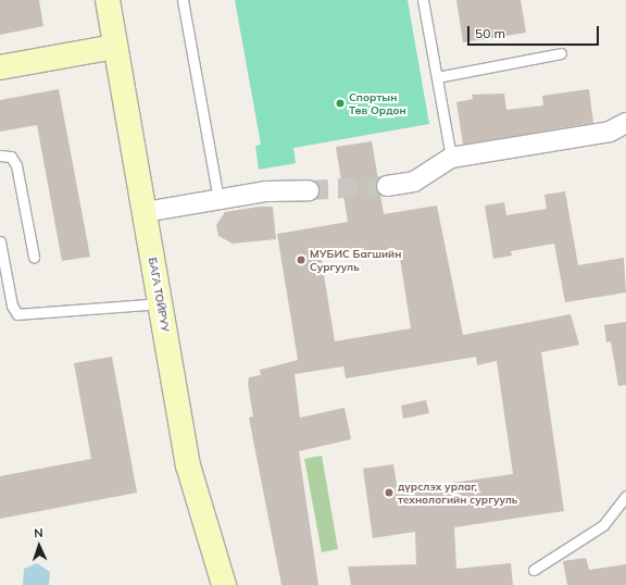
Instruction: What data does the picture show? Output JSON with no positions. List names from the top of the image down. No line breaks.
{"streets":{"main road":["БАГА ТОЙРУУ"]},"places":["Спортын Төв Ордон","МУБИС Багшийн Сургууль","дүрслэх урлаг, технологийн сургууль"],"scale_bar":"50 m","north":"top"}
